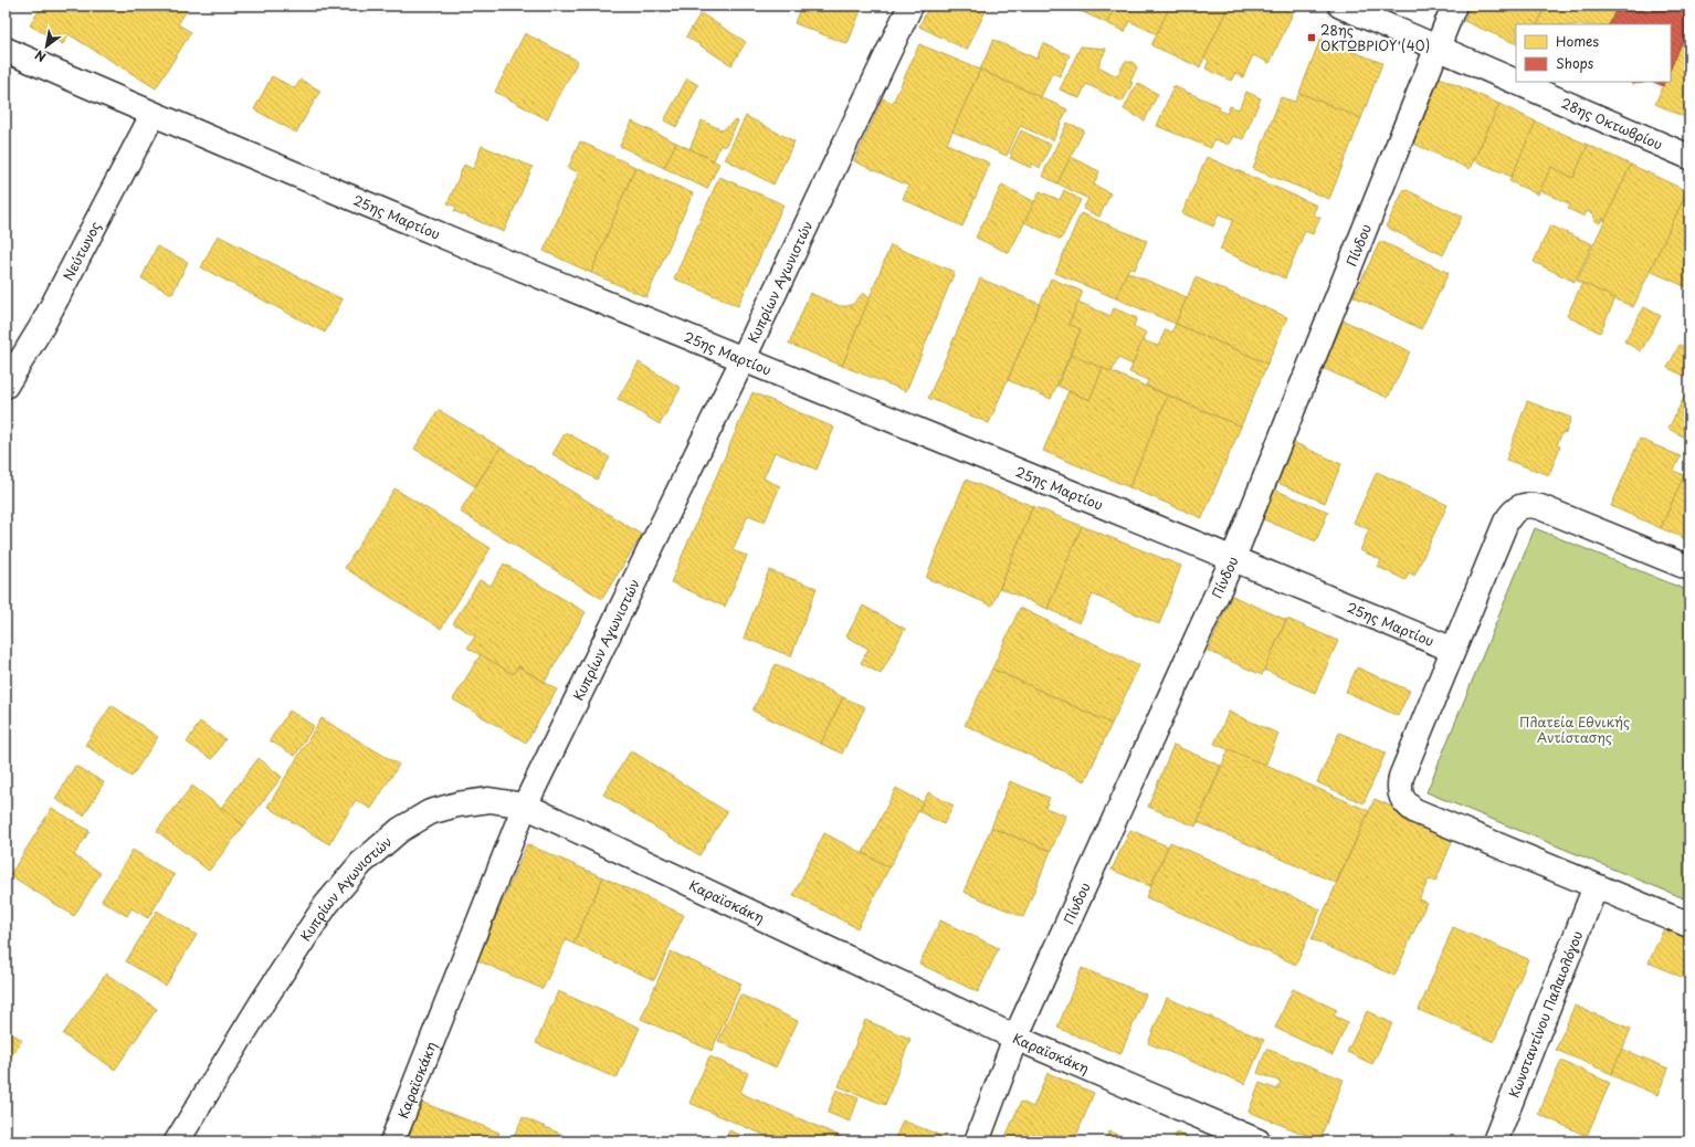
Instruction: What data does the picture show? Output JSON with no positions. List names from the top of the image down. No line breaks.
{"streets":{"street":["28ης Οκτωβρίου","25ης Μαρτίου","Πίνδου","Νεύτωνος","Κυπρίων Αγωνιστών","Καραϊσκάκη","Κωνσταντίνου Παλαιολόγου"]},"crossings":[["28ης Οκτωβρίου","Πίνδου"],["25ης Μαρτίου","Πίνδου"],["25ης Μαρτίου","Νεύτωνος"],["25ης Μαρτίου","Κυπρίων Αγωνιστών"],["Πίνδου","Καραϊσκάκη"],["Κυπρίων Αγωνιστών","Καραϊσκάκη"]],"parks":["Πλατεία Εθνικής Αντίστασης"],"places":{"transit":["28ης ΟΚΤΩΒΡΙΟΥ (40)"]},"legend":["Homes","Shops"],"north":"bottom left"}
